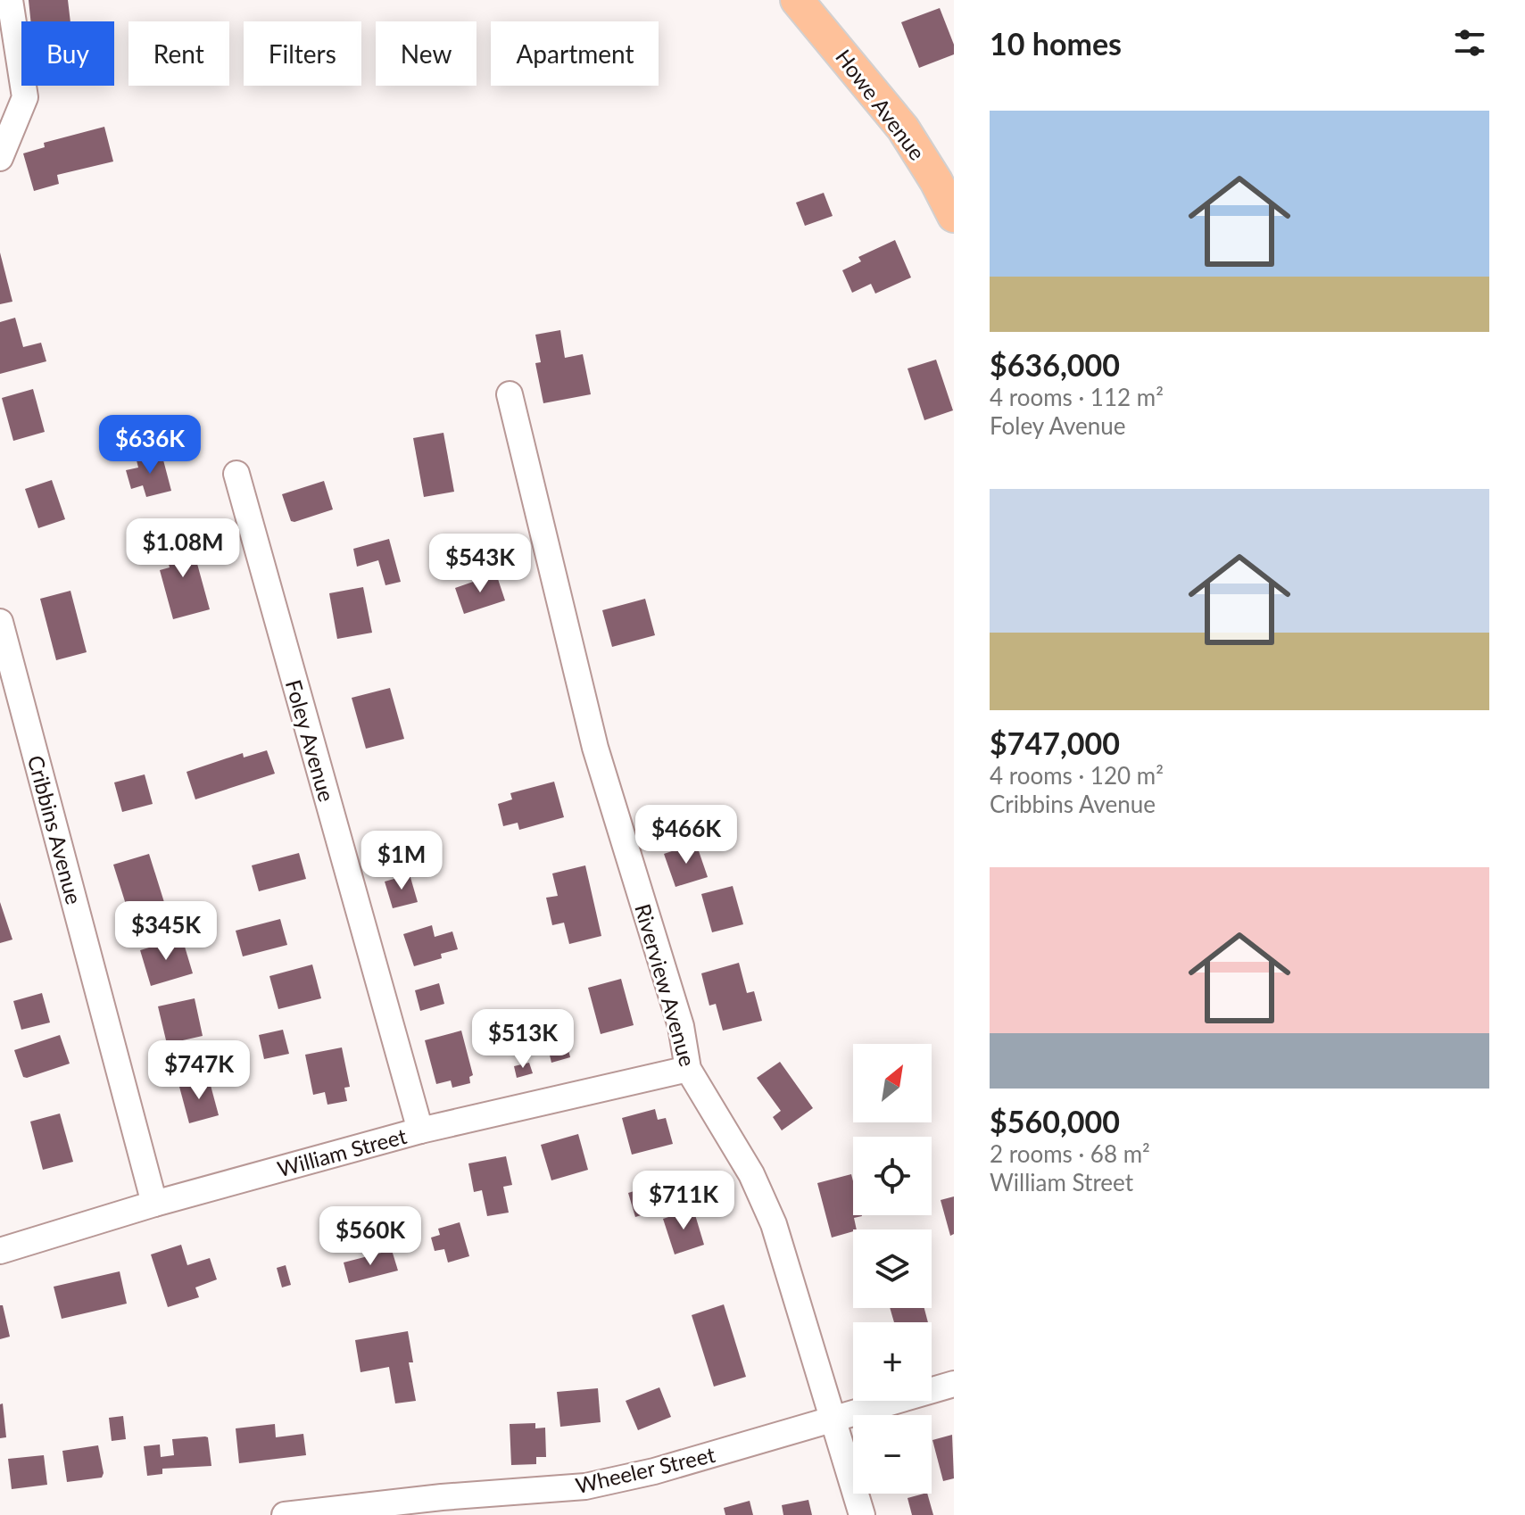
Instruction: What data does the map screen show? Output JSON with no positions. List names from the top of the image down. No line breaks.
{"streets":{"main road":["Howe Avenue"],"street":["Foley Avenue","Cribbins Avenue","Riverview Avenue","William Street","Wheeler Street"]},"crossings":[["Foley Avenue","William Street"],["Cribbins Avenue","William Street"],["Riverview Avenue","William Street"],["Riverview Avenue","Wheeler Street"]],"north":"top right","page":{"heading":"10 homes","chip":["Buy","Rent","Filters","New","Apartment"],"list":[{"name":"$636,000","note":"4 rooms · 112 m² · Foley Avenue"},{"name":"$747,000","note":"4 rooms · 120 m² · Cribbins Avenue"},{"name":"$560,000","note":"2 rooms · 68 m² · William Street"}],"price":["$636K","$1.08M","$543K","$466K","$1M","$345K","$513K","$747K","$711K","$560K"],"map_buttons":["+","−"]}}
